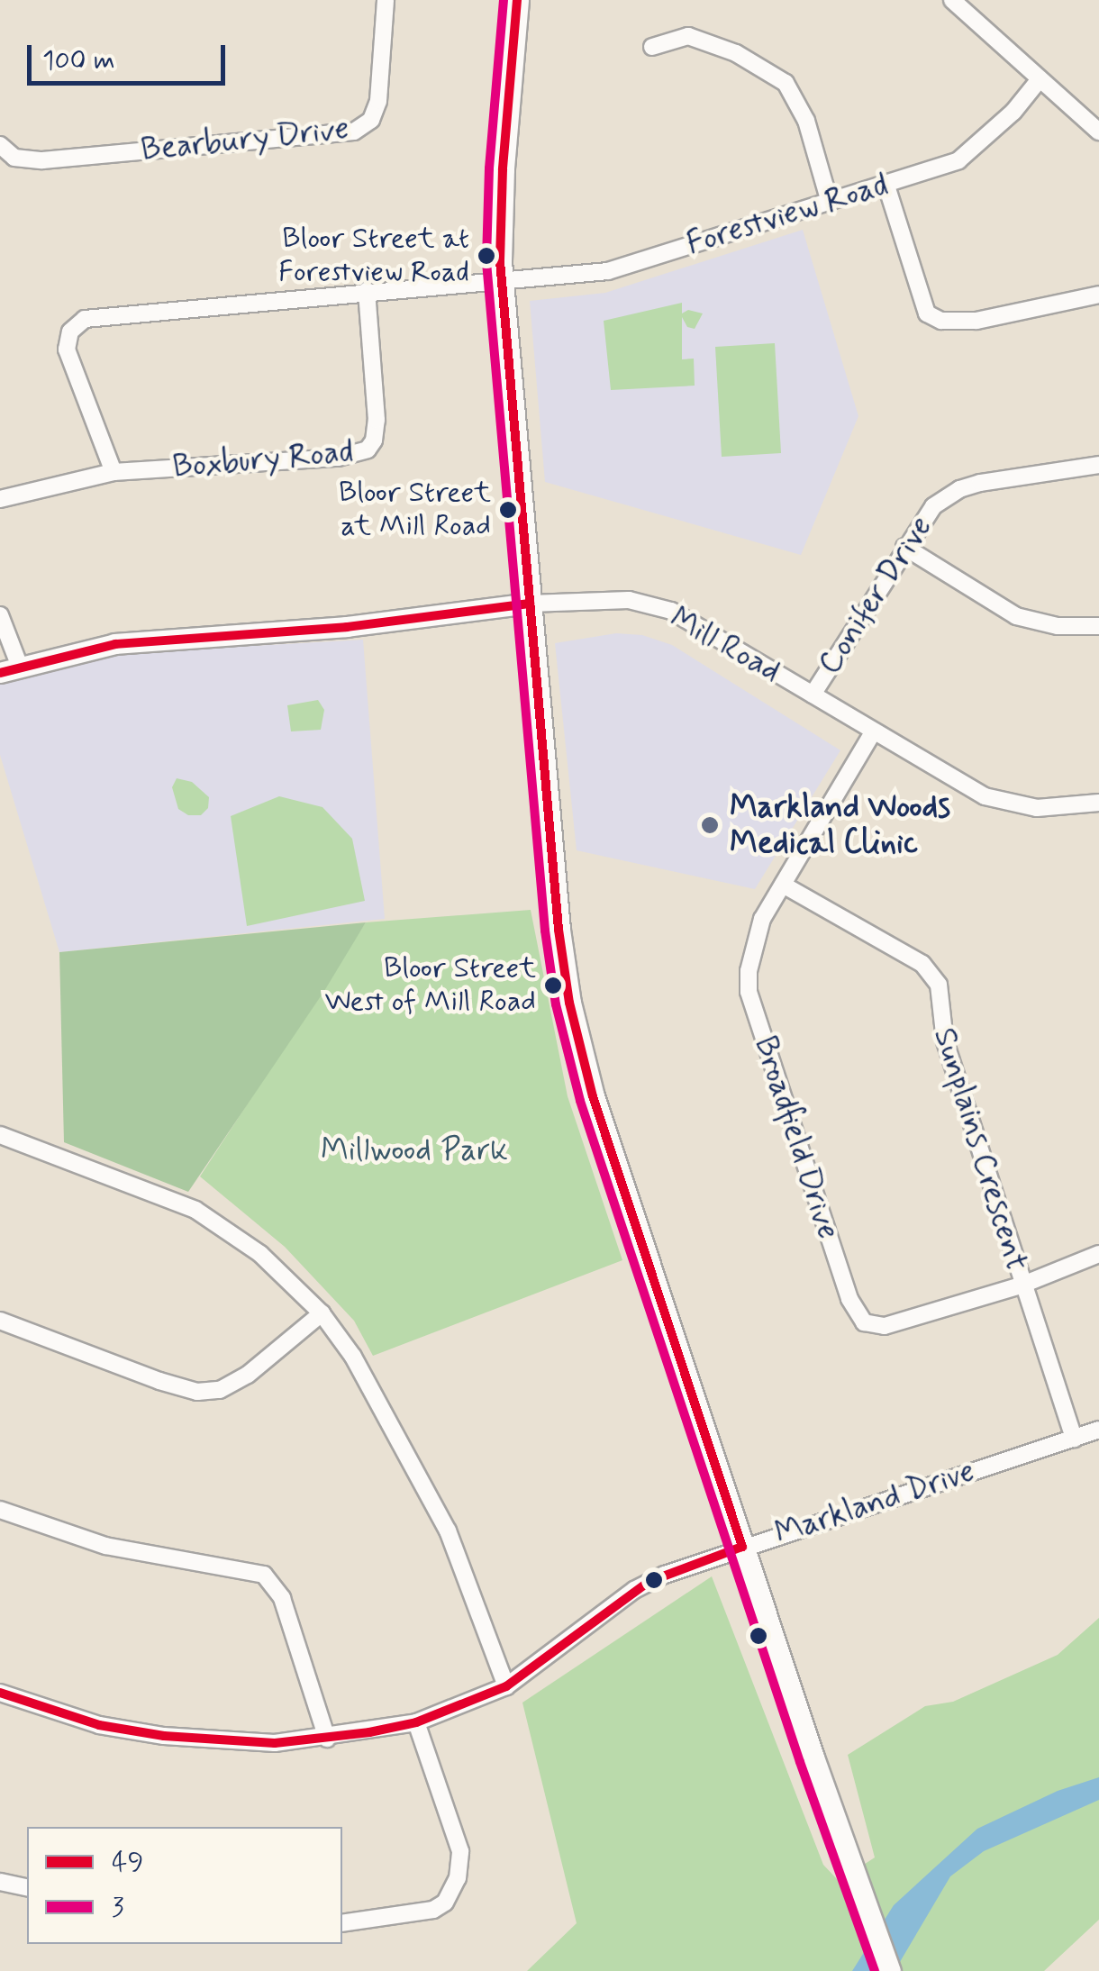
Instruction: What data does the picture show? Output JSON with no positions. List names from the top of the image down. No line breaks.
{"streets":{"street":["Bearbury Drive","Forestview Road","Boxbury Road","Conifer Drive","Mill Road","Broadfield Drive","Sunplains Crescent","Markland Drive"]},"crossings":[["Forestview Road","Boxbury Road"],["Conifer Drive","Mill Road"],["Mill Road","Broadfield Drive"],["Broadfield Drive","Sunplains Crescent"],["Sunplains Crescent","Markland Drive"]],"parks":["Millwood Park"],"places":["Bloor Street at Forestview Road","Bloor Street at Mill Road","Markland Woods Medical Clinic","Bloor Street West of Mill Road"],"lines":["transit line 49","transit line 3"],"legend":["49","3"],"scale_bar":"100 m"}
